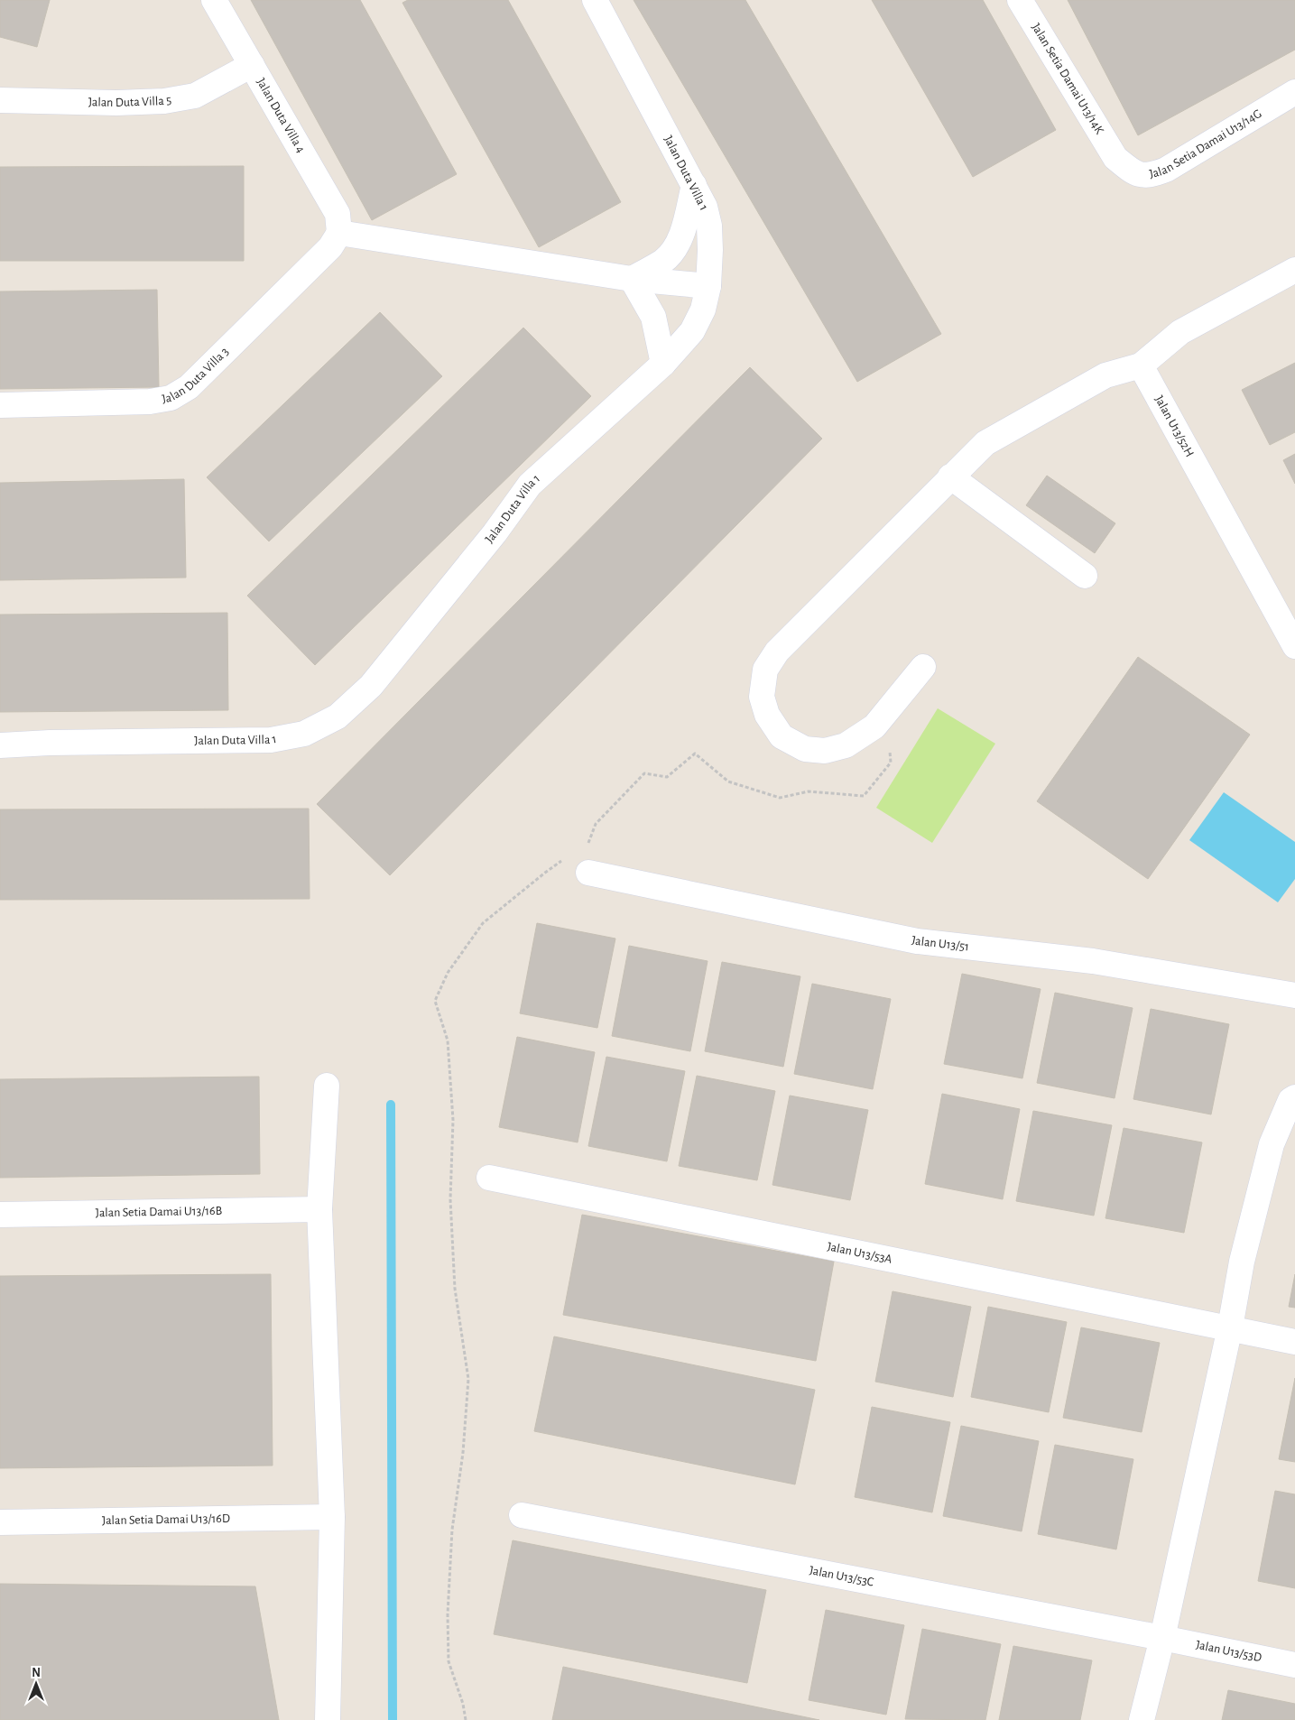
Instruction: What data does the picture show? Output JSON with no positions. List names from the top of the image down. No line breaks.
{"streets":{"street":["Jalan Setia Damai U13/14K","Jalan Duta Villa 5","Jalan Duta Villa 4","Jalan Setia Damai U13/14G","Jalan Duta Villa 1","Jalan Duta Villa 3","Jalan U13/52H","Jalan U13/51","Jalan Setia Damai U13/16B","Jalan U13/53A","Jalan Setia Damai U13/16D","Jalan U13/53C","Jalan U13/53D"]},"crossings":[["Jalan Setia Damai U13/14K","Jalan Setia Damai U13/14G"],["Jalan Duta Villa 5","Jalan Duta Villa 4"],["Jalan Duta Villa 4","Jalan Duta Villa 3"],["Jalan U13/53C","Jalan U13/53D"]],"north":"top"}
